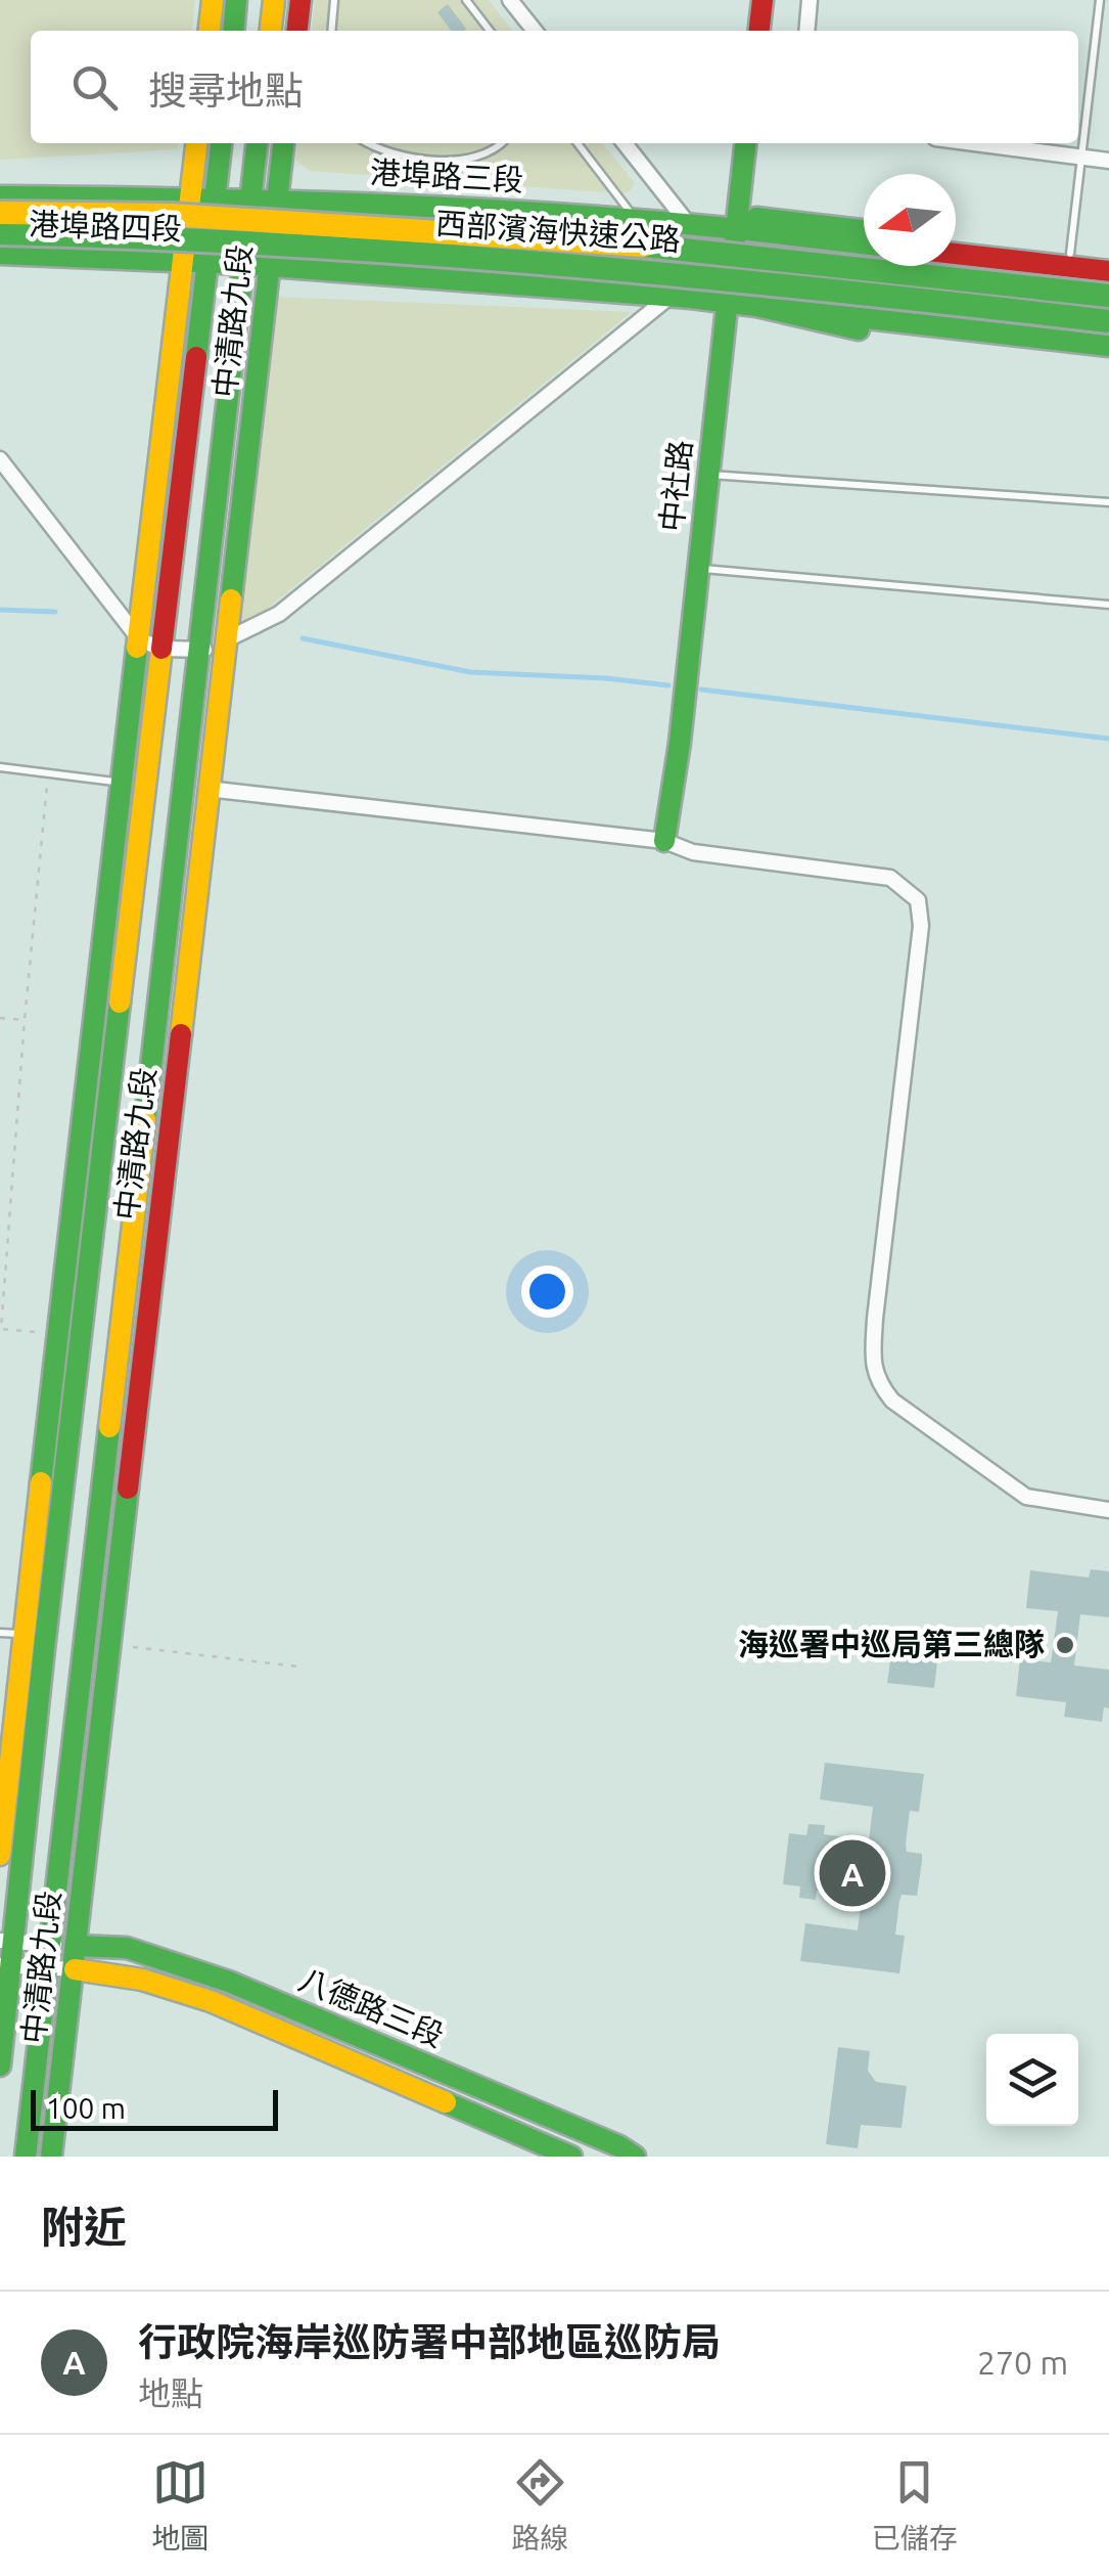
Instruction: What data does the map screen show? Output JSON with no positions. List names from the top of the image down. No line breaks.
{"streets":{"main road":["港埠路三段","港埠路四段","西部濱海快速公路","中清路九段","中社路","八德路三段"]},"crossings":[["港埠路三段","港埠路四段"],["港埠路三段","中清路九段"],["港埠路三段","中社路"],["港埠路四段","中清路九段"],["中清路九段","八德路三段"]],"places":["海巡署中巡局第三總隊"],"scale_bar":"100 m","north":"left","page":{"search":"搜尋地點","pins":"A","scale":"100 m","heading":"附近","list":[{"mark":"A","name":"行政院海岸巡防署中部地區巡防局","note":"地點","value":"270 m"}],"nav":["地圖","路線","已儲存"]}}
